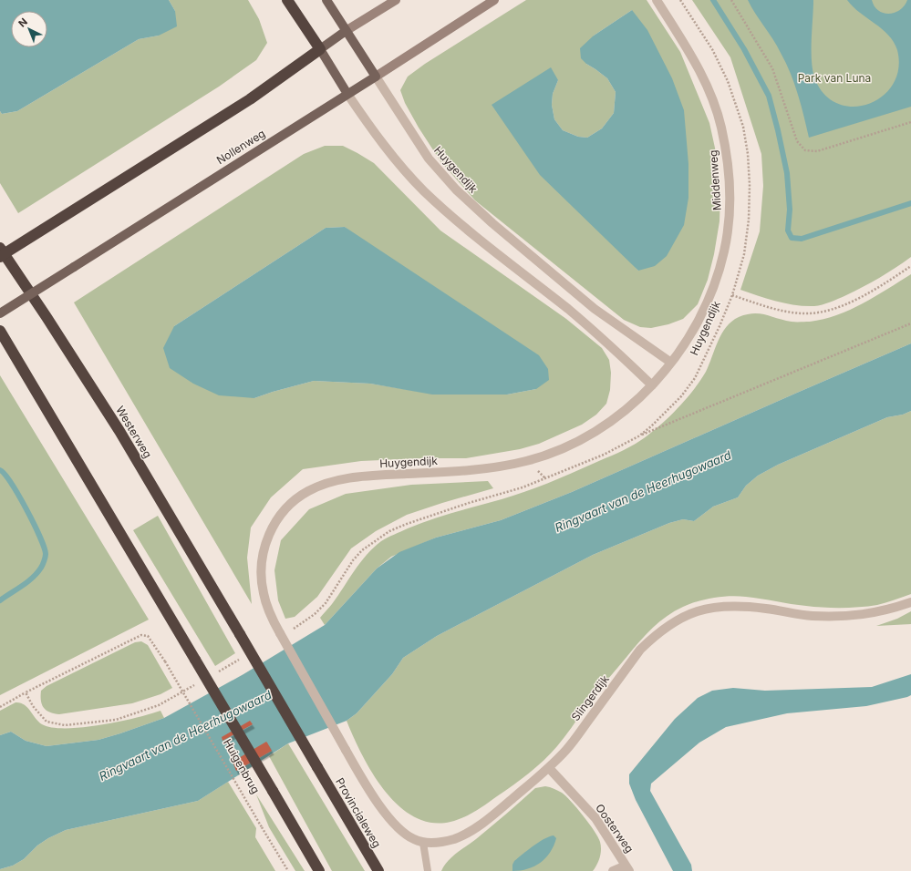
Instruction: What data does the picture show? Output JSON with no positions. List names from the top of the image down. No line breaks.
{"streets":{"highway":["Westerweg","Huigenbrug","Provincialeweg"],"main road":["Nollenweg"],"street":["Huygendijk","Middenweg","Slingerdijk","Oosterweg"]},"crossings":[["Nollenweg","Huygendijk"],["Huygendijk","Middenweg"],["Huygendijk","Slingerdijk"],["Westerweg","Provincialeweg"],["Slingerdijk","Oosterweg"]],"water":["Ringvaart van de Heerhugowaard"],"parks":["Park van Luna"],"north":"top left"}
